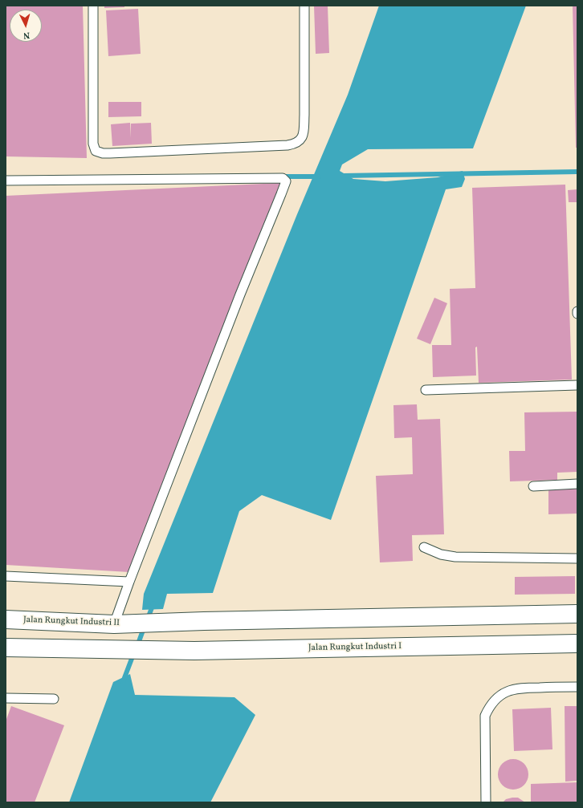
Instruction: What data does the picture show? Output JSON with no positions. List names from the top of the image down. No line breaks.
{"streets":{"street":["Jalan Rungkut Industri II","Jalan Rungkut Industri I"]},"north":"bottom"}
